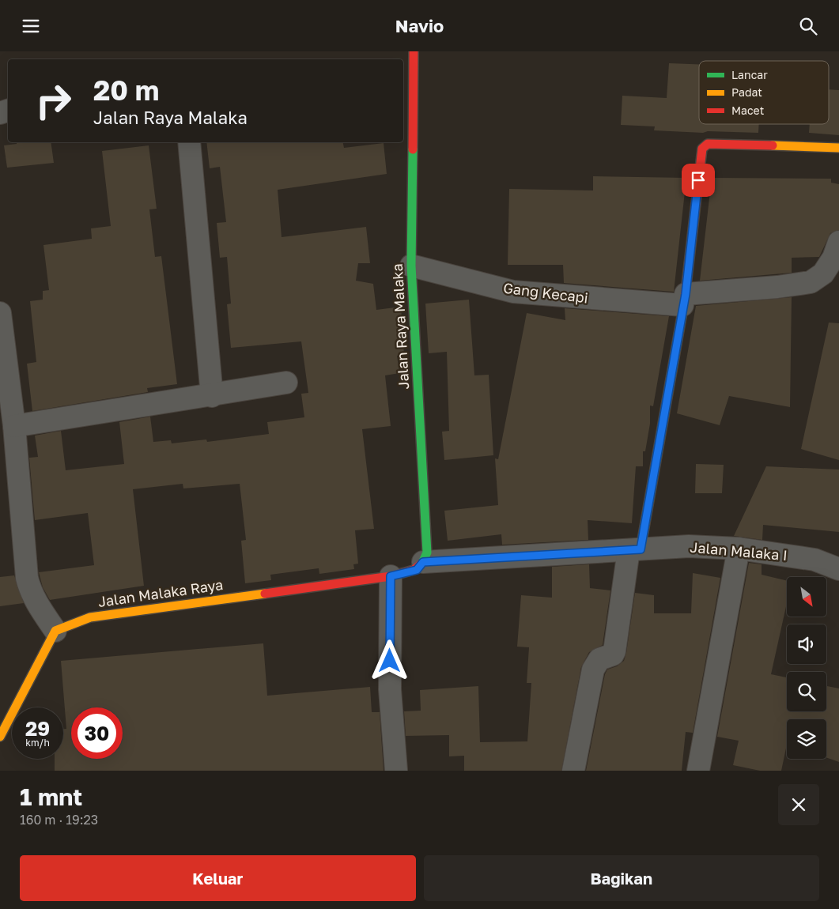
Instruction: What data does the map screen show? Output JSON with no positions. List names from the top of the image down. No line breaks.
{"streets":{"street":["Gang Kecapi","Jalan Raya Malaka","Jalan Malaka I","Jalan Malaka Raya"]},"crossings":[["Gang Kecapi","Jalan Raya Malaka"],["Jalan Raya Malaka","Jalan Malaka I"]],"legend":["Lancar","Padat","Macet"],"north":"bottom right","page":{"header":"Navio","turn":["20 m","Jalan Raya Malaka"],"speed":"29 km/h","limit":"30","heading":["1 mnt","160 m · 19:23"],"buttons":["Keluar","Bagikan"]}}
